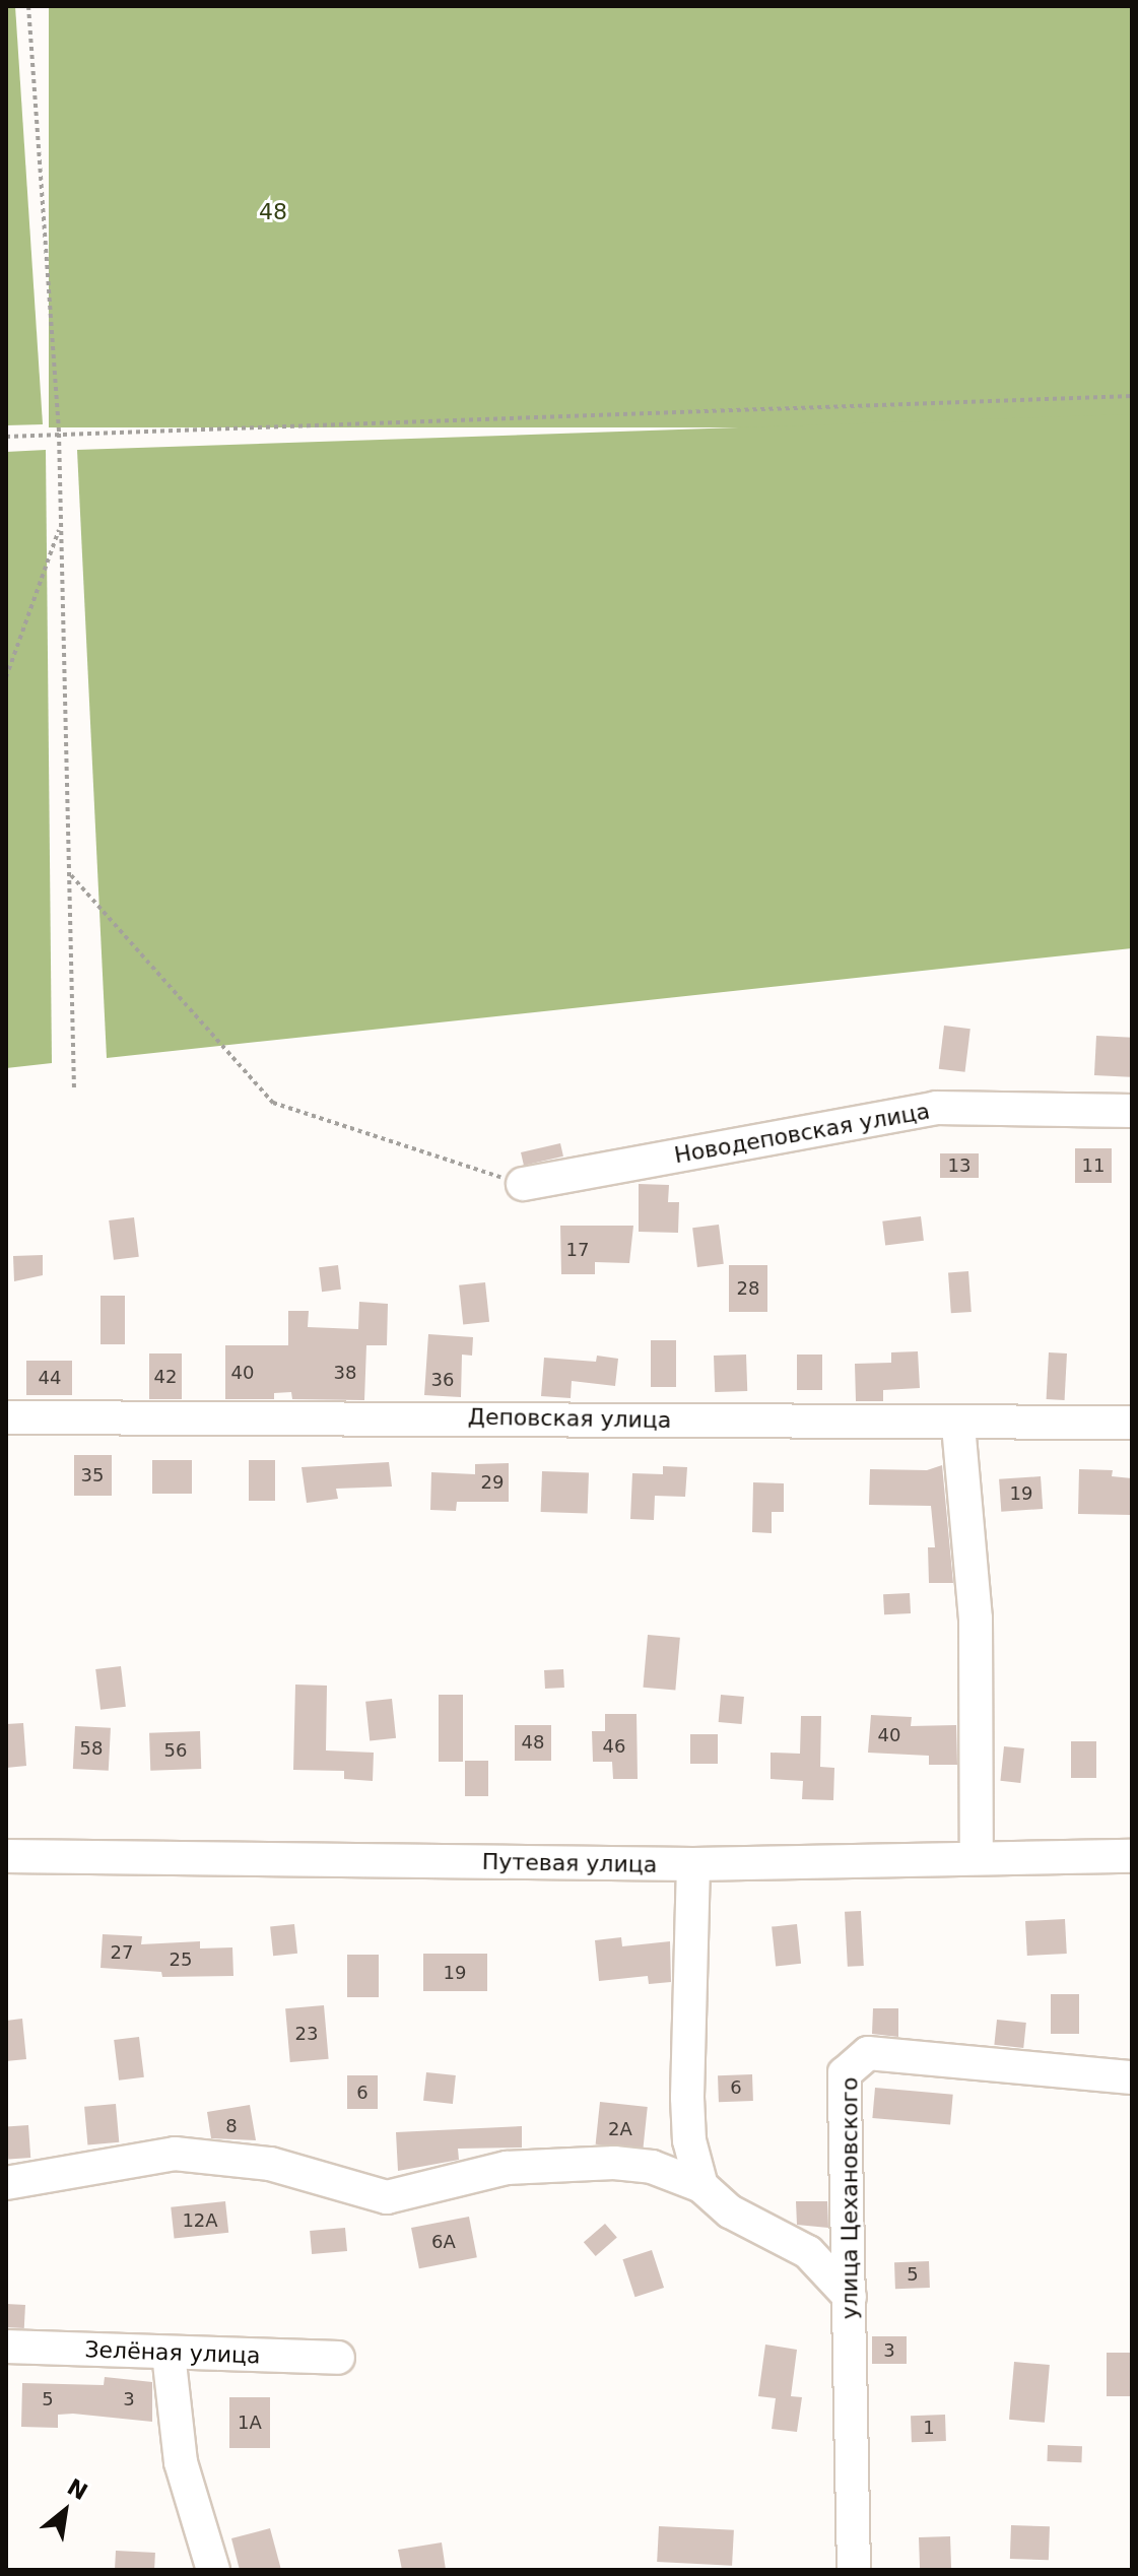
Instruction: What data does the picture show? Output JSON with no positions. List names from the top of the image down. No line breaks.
{"streets":{"street":["Новодеповская улица","Деповская улица","Путевая улица","улица Цехановского","Зелёная улица"]},"parks":["48"],"house_numbers":["13","11","17","28","40","38","42","44","36","35","29","19","40","48","46","58","56","27","25","19","23","6","6","8","2А","12А","6А","5","3","5","3","1А","1"],"north":"top right"}
